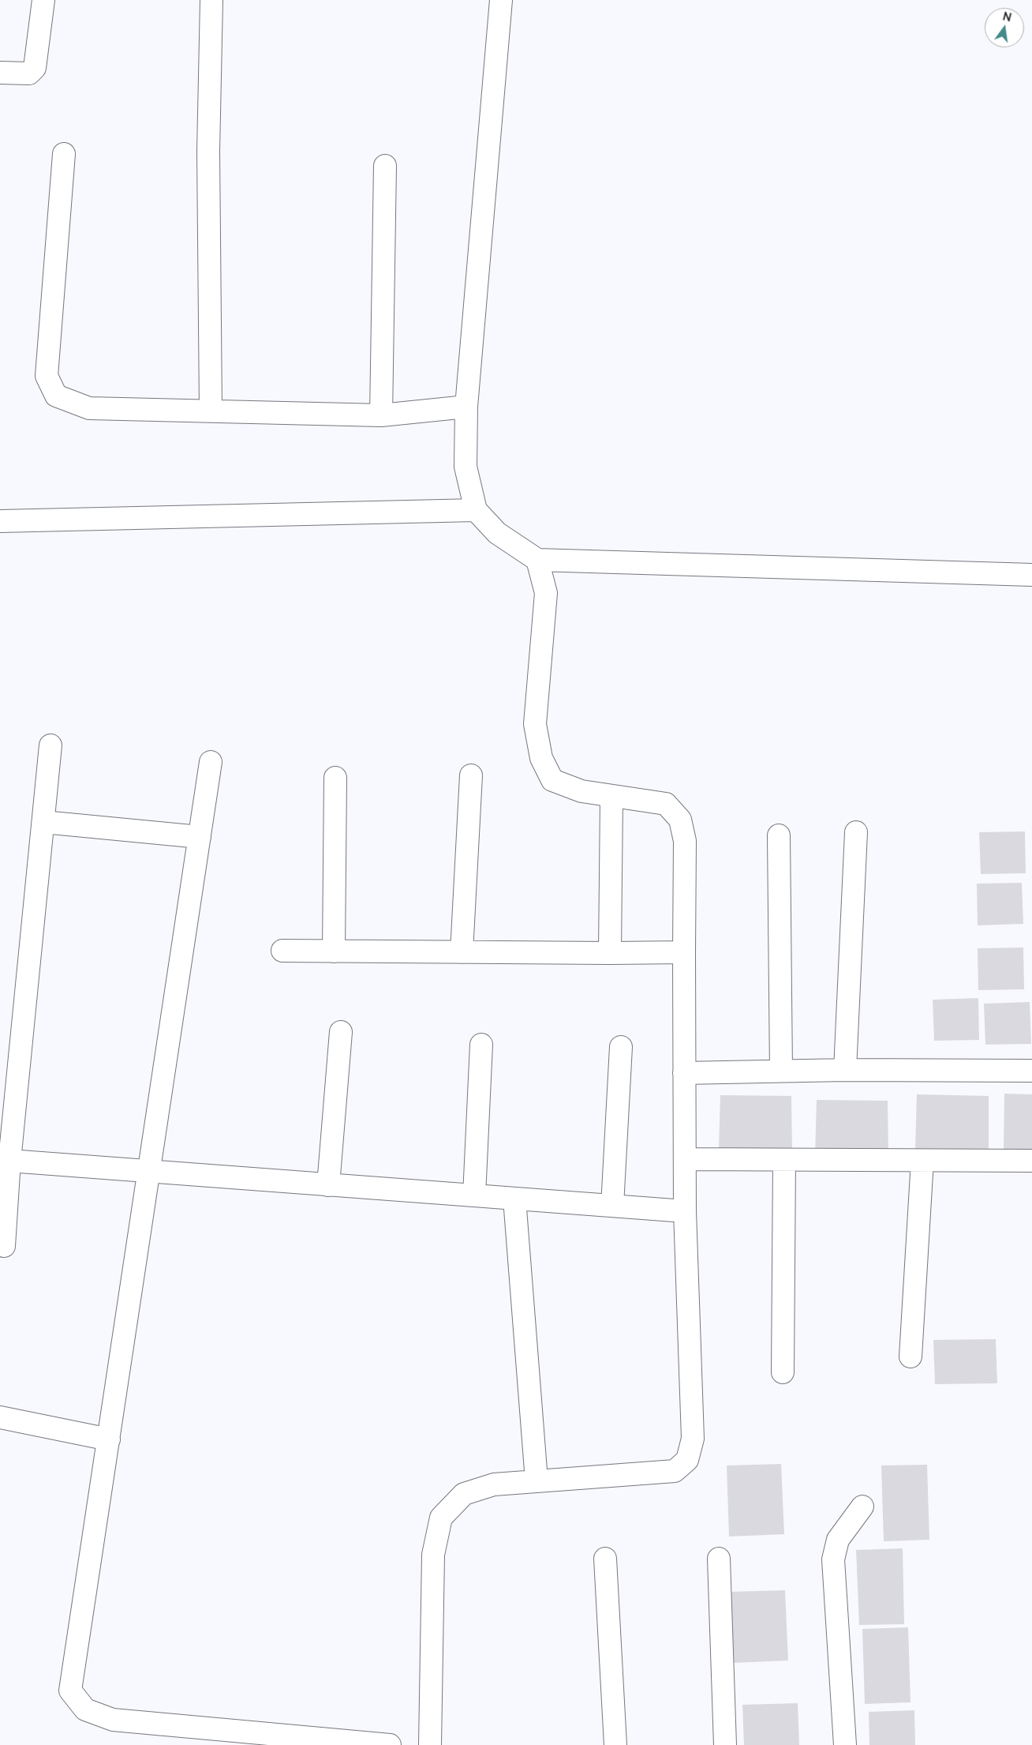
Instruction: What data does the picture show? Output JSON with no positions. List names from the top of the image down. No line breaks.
{"north":"top"}
